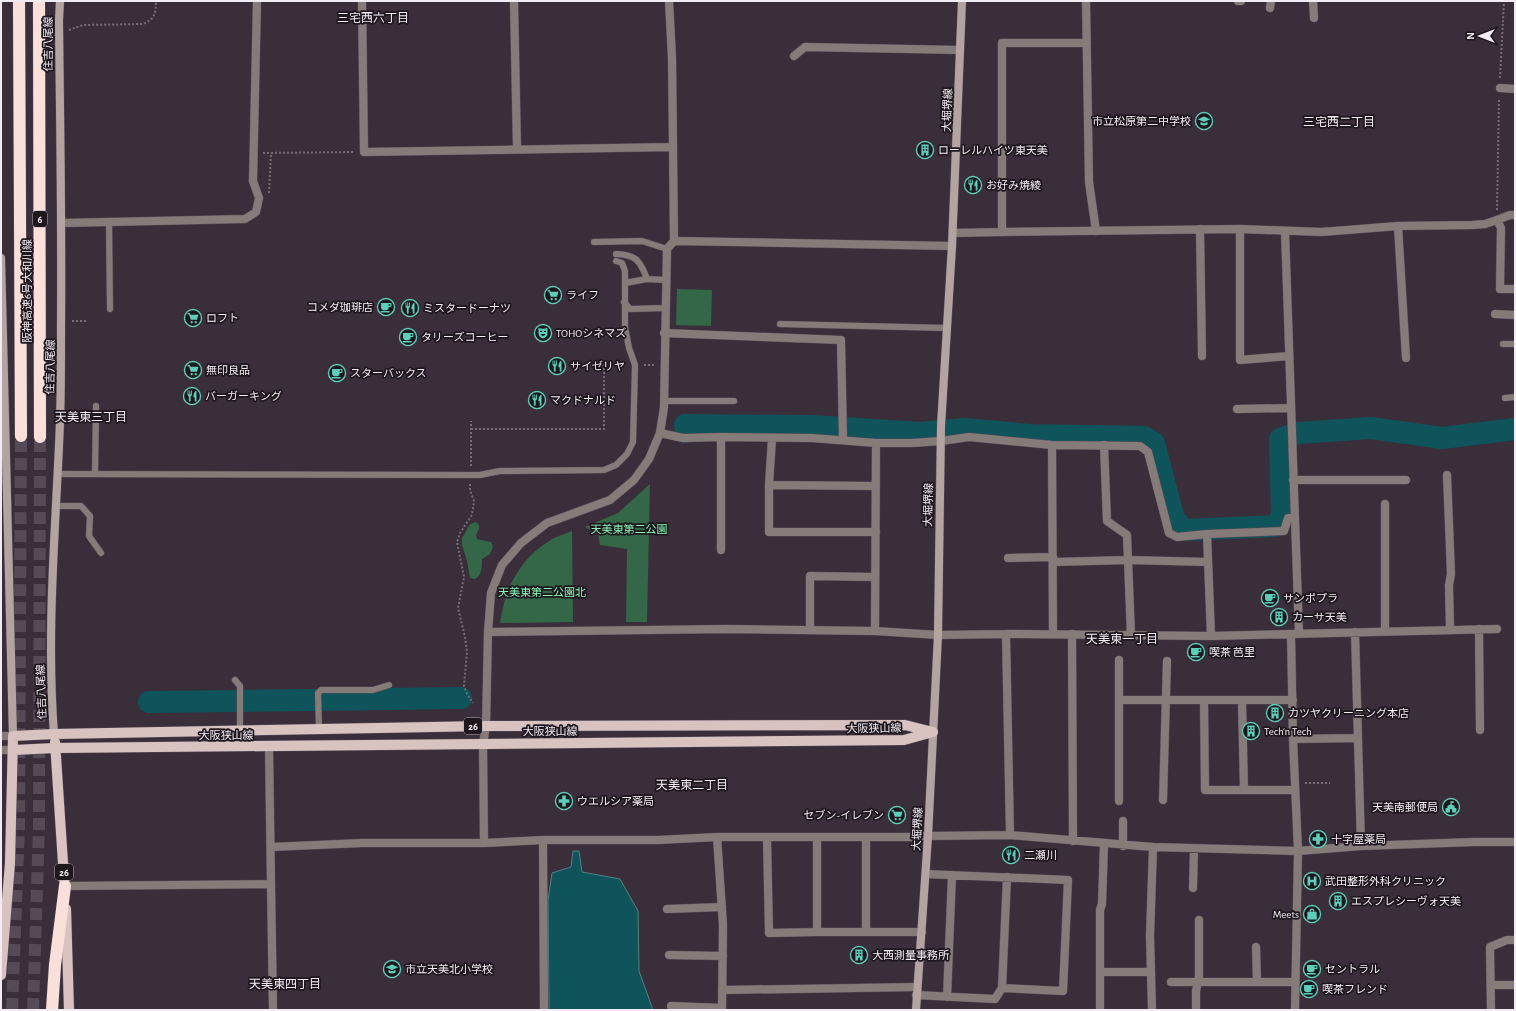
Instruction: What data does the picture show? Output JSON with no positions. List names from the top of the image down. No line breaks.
{"streets":{"highway":["6","阪神高速6号大和川線"],"main road":["住吉八尾線","大堀堺線","26","大阪狭山線"]},"crossings":[["住吉八尾線","26"],["住吉八尾線","大阪狭山線"],["大堀堺線","大阪狭山線"],["26","大阪狭山線"]],"districts":["三宅西六丁目","三宅西二丁目","天美東三丁目","天美東一丁目","天美東二丁目","天美東四丁目"],"parks":["天美東第二公園","天美東第二公園北"],"places":{"school or university":["市立松原第二中学校","市立天美北小学校"],"building":["ローレルハイツ東天美","カーサ天美","カツヤクリーニング本店","Tech'n Tech","エスプレシーヴォ天美","大西測量事務所"],"restaurant":["お好み焼綾","ミスタードーナツ","サイゼリヤ","バーガーキング","マクドナルド","二瀬川"],"supermarket":["ライフ","ロフト","無印良品","セブン-イレブン"],"cafe":["コメダ珈琲店","タリーズコーヒー","スターバックス","サンポプラ","喫茶 芭里","セントラル","喫茶フレンド"],"theatre":["TOHOシネマズ"],"pharmacy":["ウエルシア薬局","十字屋薬局"],"public building":["天美南郵便局"],"hospital":["武田整形外科クリニック"],"shop":["Meets"]},"north":"left"}
